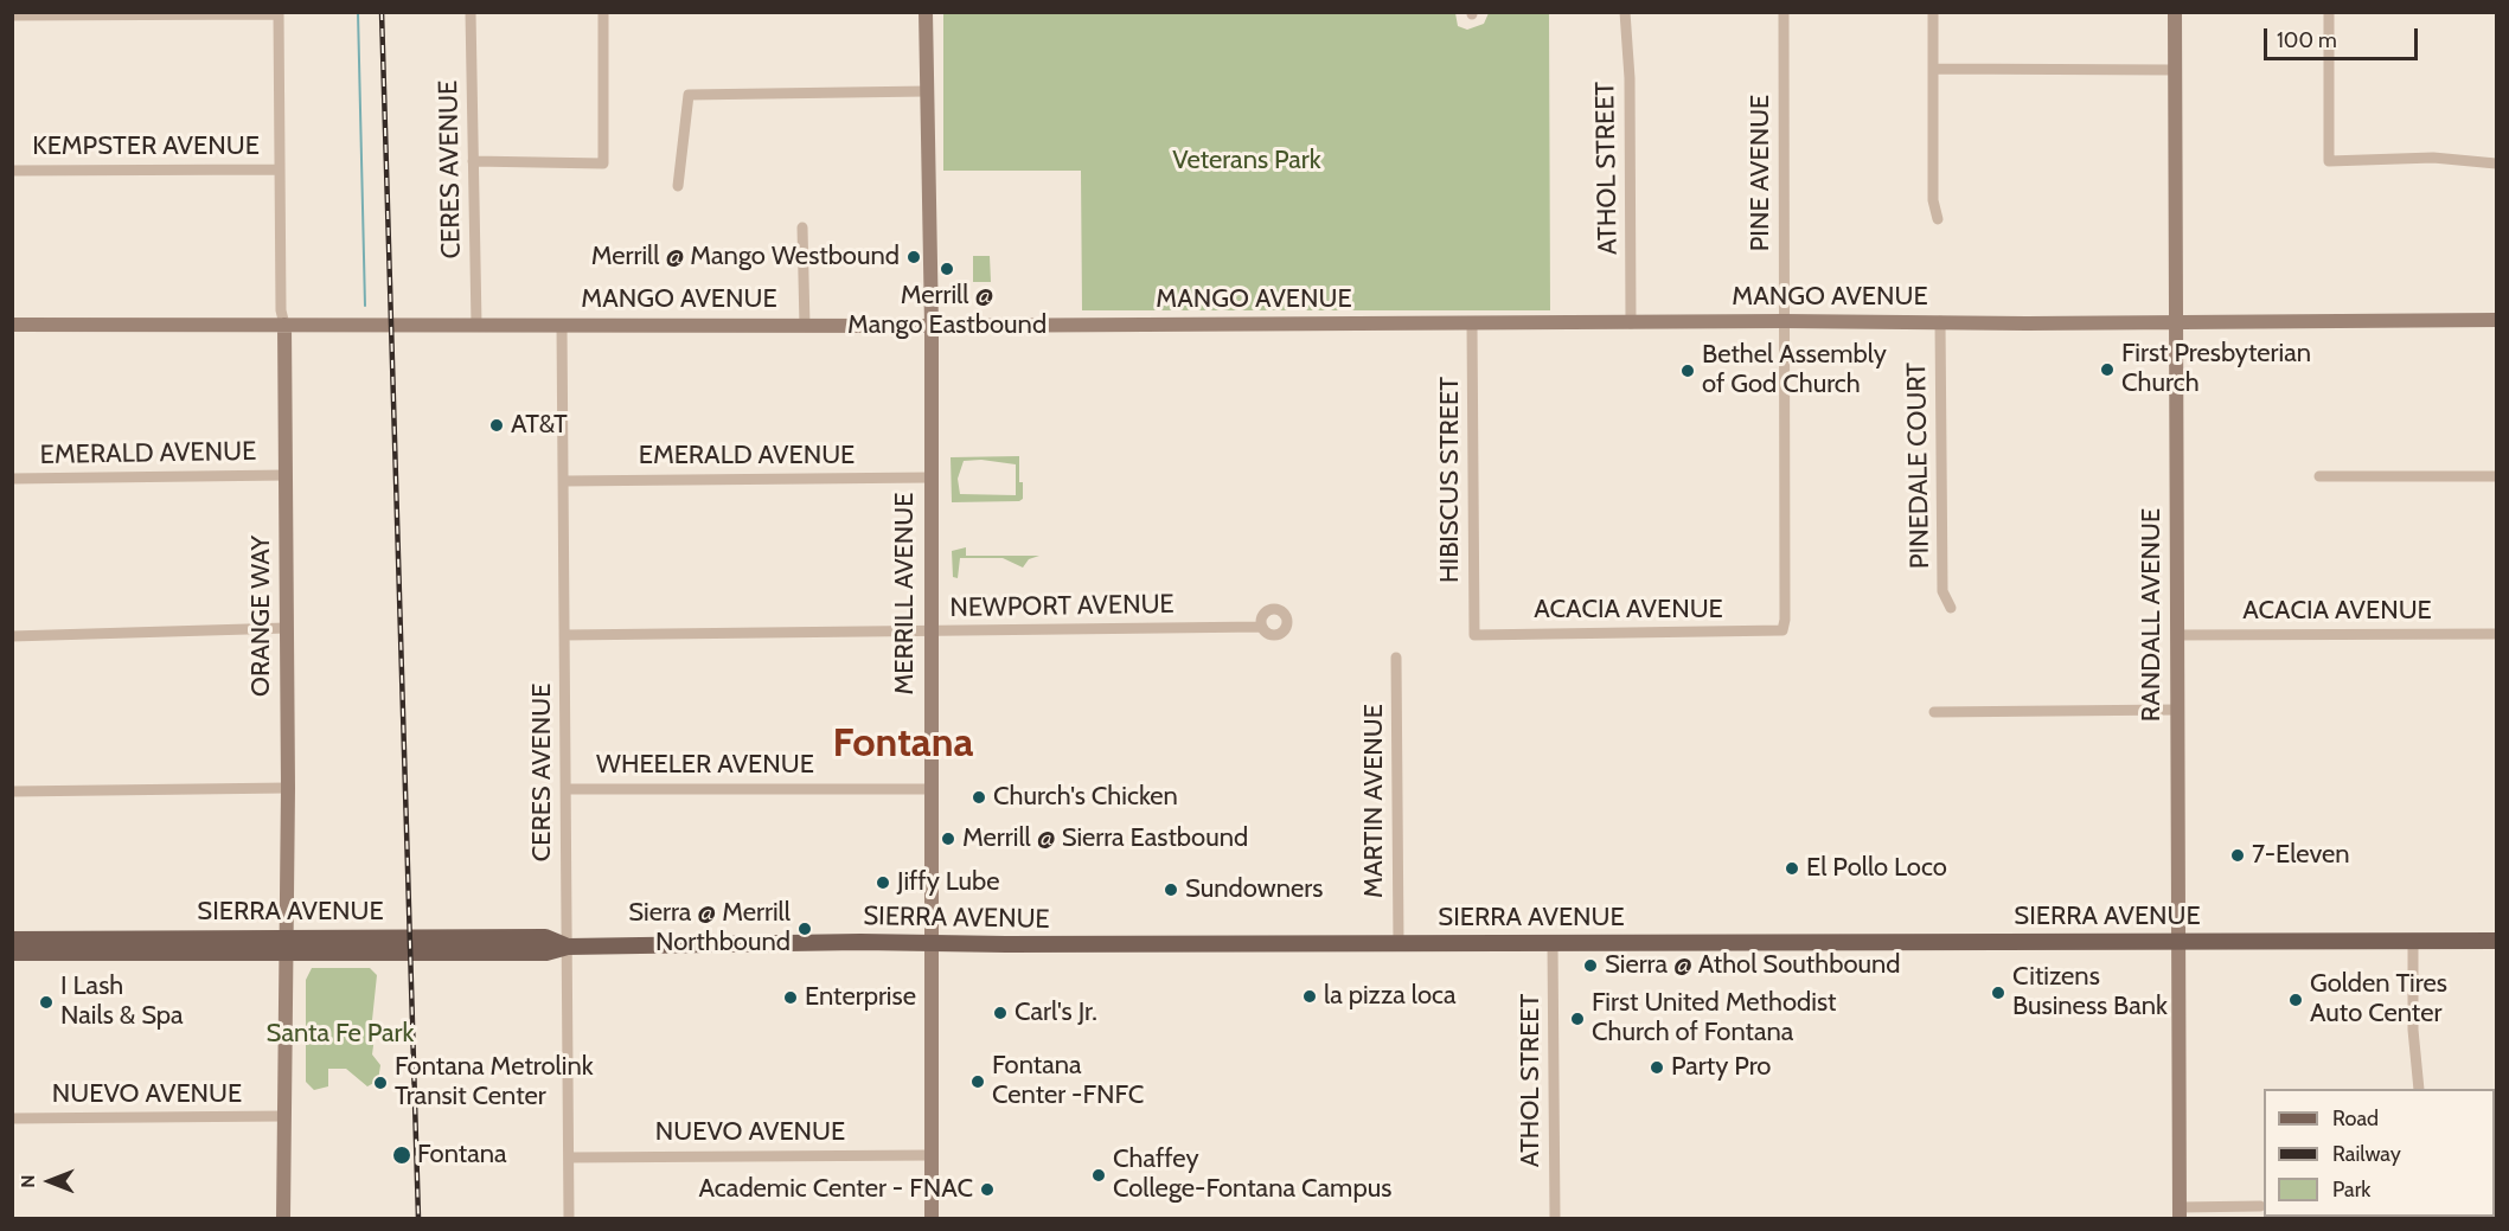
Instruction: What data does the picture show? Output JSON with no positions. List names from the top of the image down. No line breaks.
{"streets":{"main road":["SIERRA AVENUE"],"street":["KEMPSTER AVENUE","ATHOL STREET","CERES AVENUE","PINE AVENUE","MANGO AVENUE","EMERALD AVENUE","PINEDALE COURT","HIBISCUS STREET","MERRILL AVENUE","NEWPORT AVENUE","ACACIA AVENUE","RANDALL AVENUE","ORANGE WAY","WHEELER AVENUE","MARTIN AVENUE","NUEVO AVENUE"]},"crossings":[["KEMPSTER AVENUE","ORANGE WAY"],["ATHOL STREET","MANGO AVENUE"],["ATHOL STREET","SIERRA AVENUE"],["CERES AVENUE","MANGO AVENUE"],["CERES AVENUE","EMERALD AVENUE"],["CERES AVENUE","NEWPORT AVENUE"],["CERES AVENUE","WHEELER AVENUE"],["CERES AVENUE","SIERRA AVENUE"],["CERES AVENUE","NUEVO AVENUE"],["PINE AVENUE","MANGO AVENUE"],["PINE AVENUE","ACACIA AVENUE"],["MANGO AVENUE","PINEDALE COURT"],["MANGO AVENUE","HIBISCUS STREET"],["MANGO AVENUE","MERRILL AVENUE"],["MANGO AVENUE","RANDALL AVENUE"],["MANGO AVENUE","ORANGE WAY"],["EMERALD AVENUE","MERRILL AVENUE"],["EMERALD AVENUE","ORANGE WAY"],["HIBISCUS STREET","ACACIA AVENUE"],["MERRILL AVENUE","NEWPORT AVENUE"],["MERRILL AVENUE","WHEELER AVENUE"],["MERRILL AVENUE","SIERRA AVENUE"],["MERRILL AVENUE","NUEVO AVENUE"],["ACACIA AVENUE","RANDALL AVENUE"],["RANDALL AVENUE","SIERRA AVENUE"],["ORANGE WAY","SIERRA AVENUE"],["ORANGE WAY","NUEVO AVENUE"],["MARTIN AVENUE","SIERRA AVENUE"]],"districts":["Fontana"],"parks":["Veterans Park","Santa Fe Park"],"places":["Merrill @ Mango Westbound","Merrill @ Mango Eastbound","First Presbyterian Church","Bethel Assembly of God Church","AT&T","Church's Chicken","Merrill @ Sierra Eastbound","7-Eleven","El Pollo Loco","Jiffy Lube","Sundowners","Sierra @ Merrill Northbound","Sierra @ Athol Southbound","Citizens Business Bank","la pizza loca","Enterprise","Golden Tires Auto Center","I Lash Nails & Spa","Carl's Jr.","First United Methodist Church of Fontana","Party Pro","Fontana Center -FNFC","Fontana Metrolink Transit Center","Fontana","Chaffey College-Fontana Campus","Academic Center - FNAC"],"legend":["Road","Railway","Park"],"scale_bar":"100 m","north":"left"}
